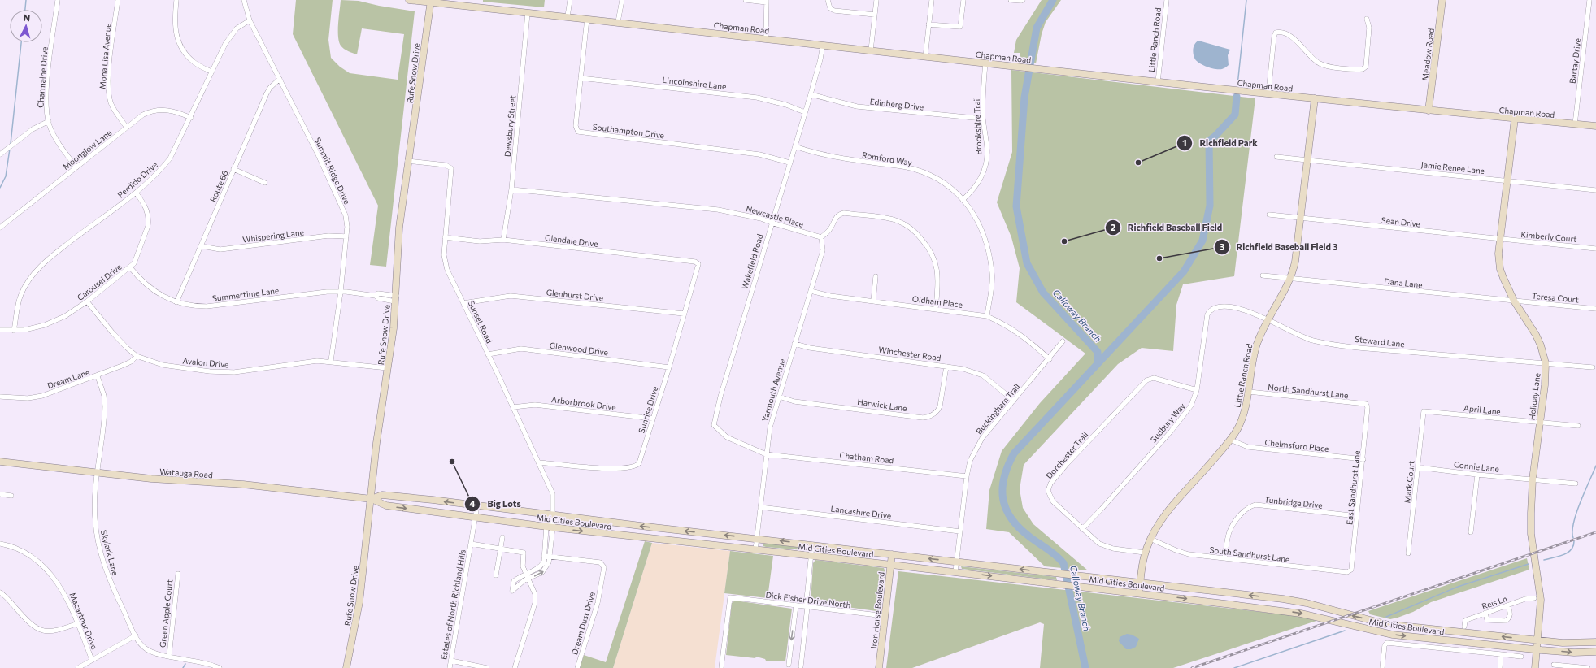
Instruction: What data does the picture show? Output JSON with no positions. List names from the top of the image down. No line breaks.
{"streets":{"main road":["Chapman Road","Little Ranch Road","Meadow Road","Rufe Snow Drive","Holiday Lane","Watauga Road","Mid Cities Boulevard","Iron Horse Boulevard"],"street":["Mona Lisa Avenue","Bartay Drive","Charmaine Drive","Lincolnshire Lane","Edinberg Drive","Dewsbury Street","Brookshire Trail","Southampton Drive","Moonglow Lane","Romford Way","Jamie Renee Lane","Summit Ridge Drive","Perdido Drive","Route 66","Newcastle Place","Sean Drive","Whispering Lane","Kimberly Court","Glendale Drive","Wakefield Road","Carousel Drive","Dana Lane","Summertime Lane","Glenhurst Drive","Teresa Court","Oldham Place","Sunset Road","Steward Lane","Glenwood Drive","Winchester Road","Avalon Drive","Dream Lane","Yarmouth Avenue","North Sandhurst Lane","Arborbrook Drive","Harwick Lane","Buckingham Trail","Sunrise Drive","April Lane","Sudbury Way","Chelmsford Place","Dorchester Trail","Chatham Road","Connie Lane","Mark Court","East Sandhurst Lane","Tunbridge Drive","Lancashire Drive","Skylark Lane","South Sandhurst Lane","Dick Fisher Drive North","Reis Ln","Estates of North Richland Hills","Green Apple Court","Macarthur Drive","Dream Dust Drive"]},"crossings":[["Chapman Road","Little Ranch Road"],["Chapman Road","Meadow Road"],["Chapman Road","Bartay Drive"],["Chapman Road","Rufe Snow Drive"],["Chapman Road","Dewsbury Street"],["Chapman Road","Brookshire Trail"],["Chapman Road","Southampton Drive"],["Chapman Road","Wakefield Road"],["Chapman Road","Holiday Lane"],["Little Ranch Road","Jamie Renee Lane"],["Little Ranch Road","Sean Drive"],["Little Ranch Road","Dana Lane"],["Little Ranch Road","Steward Lane"],["Little Ranch Road","North Sandhurst Lane"],["Little Ranch Road","Chelmsford Place"],["Little Ranch Road","Dorchester Trail"],["Little Ranch Road","Mid Cities Boulevard"],["Little Ranch Road","South Sandhurst Lane"],["Mona Lisa Avenue","Moonglow Lane"],["Rufe Snow Drive","Summertime Lane"],["Rufe Snow Drive","Sunset Road"],["Rufe Snow Drive","Avalon Drive"],["Rufe Snow Drive","Watauga Road"],["Rufe Snow Drive","Mid Cities Boulevard"],["Charmaine Drive","Moonglow Lane"],["Lincolnshire Lane","Southampton Drive"],["Lincolnshire Lane","Wakefield Road"],["Edinberg Drive","Brookshire Trail"],["Edinberg Drive","Wakefield Road"],["Dewsbury Street","Newcastle Place"],["Dewsbury Street","Glendale Drive"],["Brookshire Trail","Romford Way"],["Southampton Drive","Wakefield Road"],["Moonglow Lane","Perdido Drive"],["Romford Way","Wakefield Road"],["Romford Way","Oldham Place"],["Jamie Renee Lane","Holiday Lane"],["Summit Ridge Drive","Perdido Drive"],["Summit Ridge Drive","Route 66"],["Summit Ridge Drive","Whispering Lane"],["Summit Ridge Drive","Summertime Lane"],["Summit Ridge Drive","Avalon Drive"],["Perdido Drive","Carousel Drive"],["Route 66","Whispering Lane"],["Route 66","Summertime Lane"],["Newcastle Place","Wakefield Road"],["Newcastle Place","Yarmouth Avenue"],["Sean Drive","Kimberly Court"],["Sean Drive","Holiday Lane"],["Kimberly Court","Holiday Lane"],["Glendale Drive","Sunset Road"],["Glendale Drive","Sunrise Drive"],["Wakefield Road","Yarmouth Avenue"],["Wakefield Road","Chatham Road"],["Carousel Drive","Summertime Lane"],["Carousel Drive","Avalon Drive"],["Dana Lane","Teresa Court"],["Dana Lane","Holiday Lane"],["Glenhurst Drive","Sunset Road"],["Glenhurst Drive","Sunrise Drive"],["Teresa Court","Holiday Lane"],["Oldham Place","Yarmouth Avenue"],["Oldham Place","Buckingham Trail"],["Sunset Road","Glenwood Drive"],["Sunset Road","Arborbrook Drive"],["Sunset Road","Sunrise Drive"],["Sunset Road","Mid Cities Boulevard"],["Steward Lane","Holiday Lane"],["Steward Lane","Sudbury Way"],["Glenwood Drive","Sunrise Drive"],["Winchester Road","Yarmouth Avenue"],["Winchester Road","Harwick Lane"],["Winchester Road","Buckingham Trail"],["Avalon Drive","Dream Lane"],["Dream Lane","Skylark Lane"],["Yarmouth Avenue","Harwick Lane"],["Yarmouth Avenue","Chatham Road"],["Yarmouth Avenue","Lancashire Drive"],["Yarmouth Avenue","Mid Cities Boulevard"],["North Sandhurst Lane","East Sandhurst Lane"],["Holiday Lane","April Lane"],["Holiday Lane","Connie Lane"],["Holiday Lane","Mid Cities Boulevard"],["Arborbrook Drive","Sunrise Drive"],["Buckingham Trail","Chatham Road"],["Buckingham Trail","Lancashire Drive"],["Buckingham Trail","Mid Cities Boulevard"],["April Lane","Mark Court"],["Sudbury Way","Dorchester Trail"],["Chelmsford Place","East Sandhurst Lane"],["Connie Lane","Mark Court"],["Watauga Road","Mid Cities Boulevard"],["Watauga Road","Skylark Lane"],["East Sandhurst Lane","Tunbridge Drive"],["East Sandhurst Lane","South Sandhurst Lane"],["Tunbridge Drive","South Sandhurst Lane"],["Mid Cities Boulevard","Estates of North Richland Hills"],["Mid Cities Boulevard","Iron Horse Boulevard"],["Skylark Lane","Green Apple Court"],["Dick Fisher Drive North","Iron Horse Boulevard"]],"water":["Calloway Branch"],"places":["Richfield Park","Richfield Baseball Field","Richfield Baseball Field 3","Big Lots"],"north":"top"}
